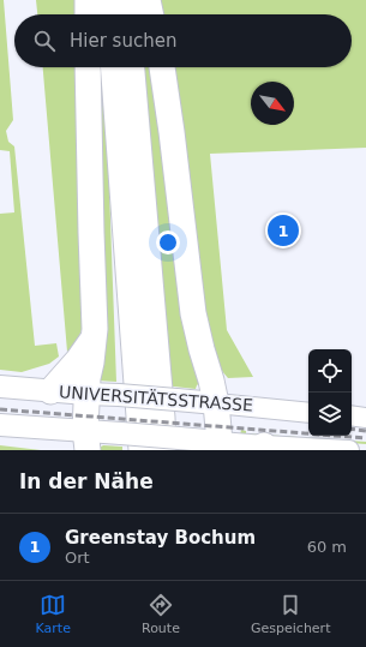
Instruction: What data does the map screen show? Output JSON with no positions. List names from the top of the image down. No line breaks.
{"streets":{"main road":["UNIVERSITÄTSSTRASSE"]},"north":"bottom right","page":{"search":"Hier suchen","pins":"1","heading":"In der Nähe","list":[{"mark":"1","name":"Greenstay Bochum","note":"Ort","value":"60 m"}],"nav":["Karte","Route","Gespeichert"]}}
